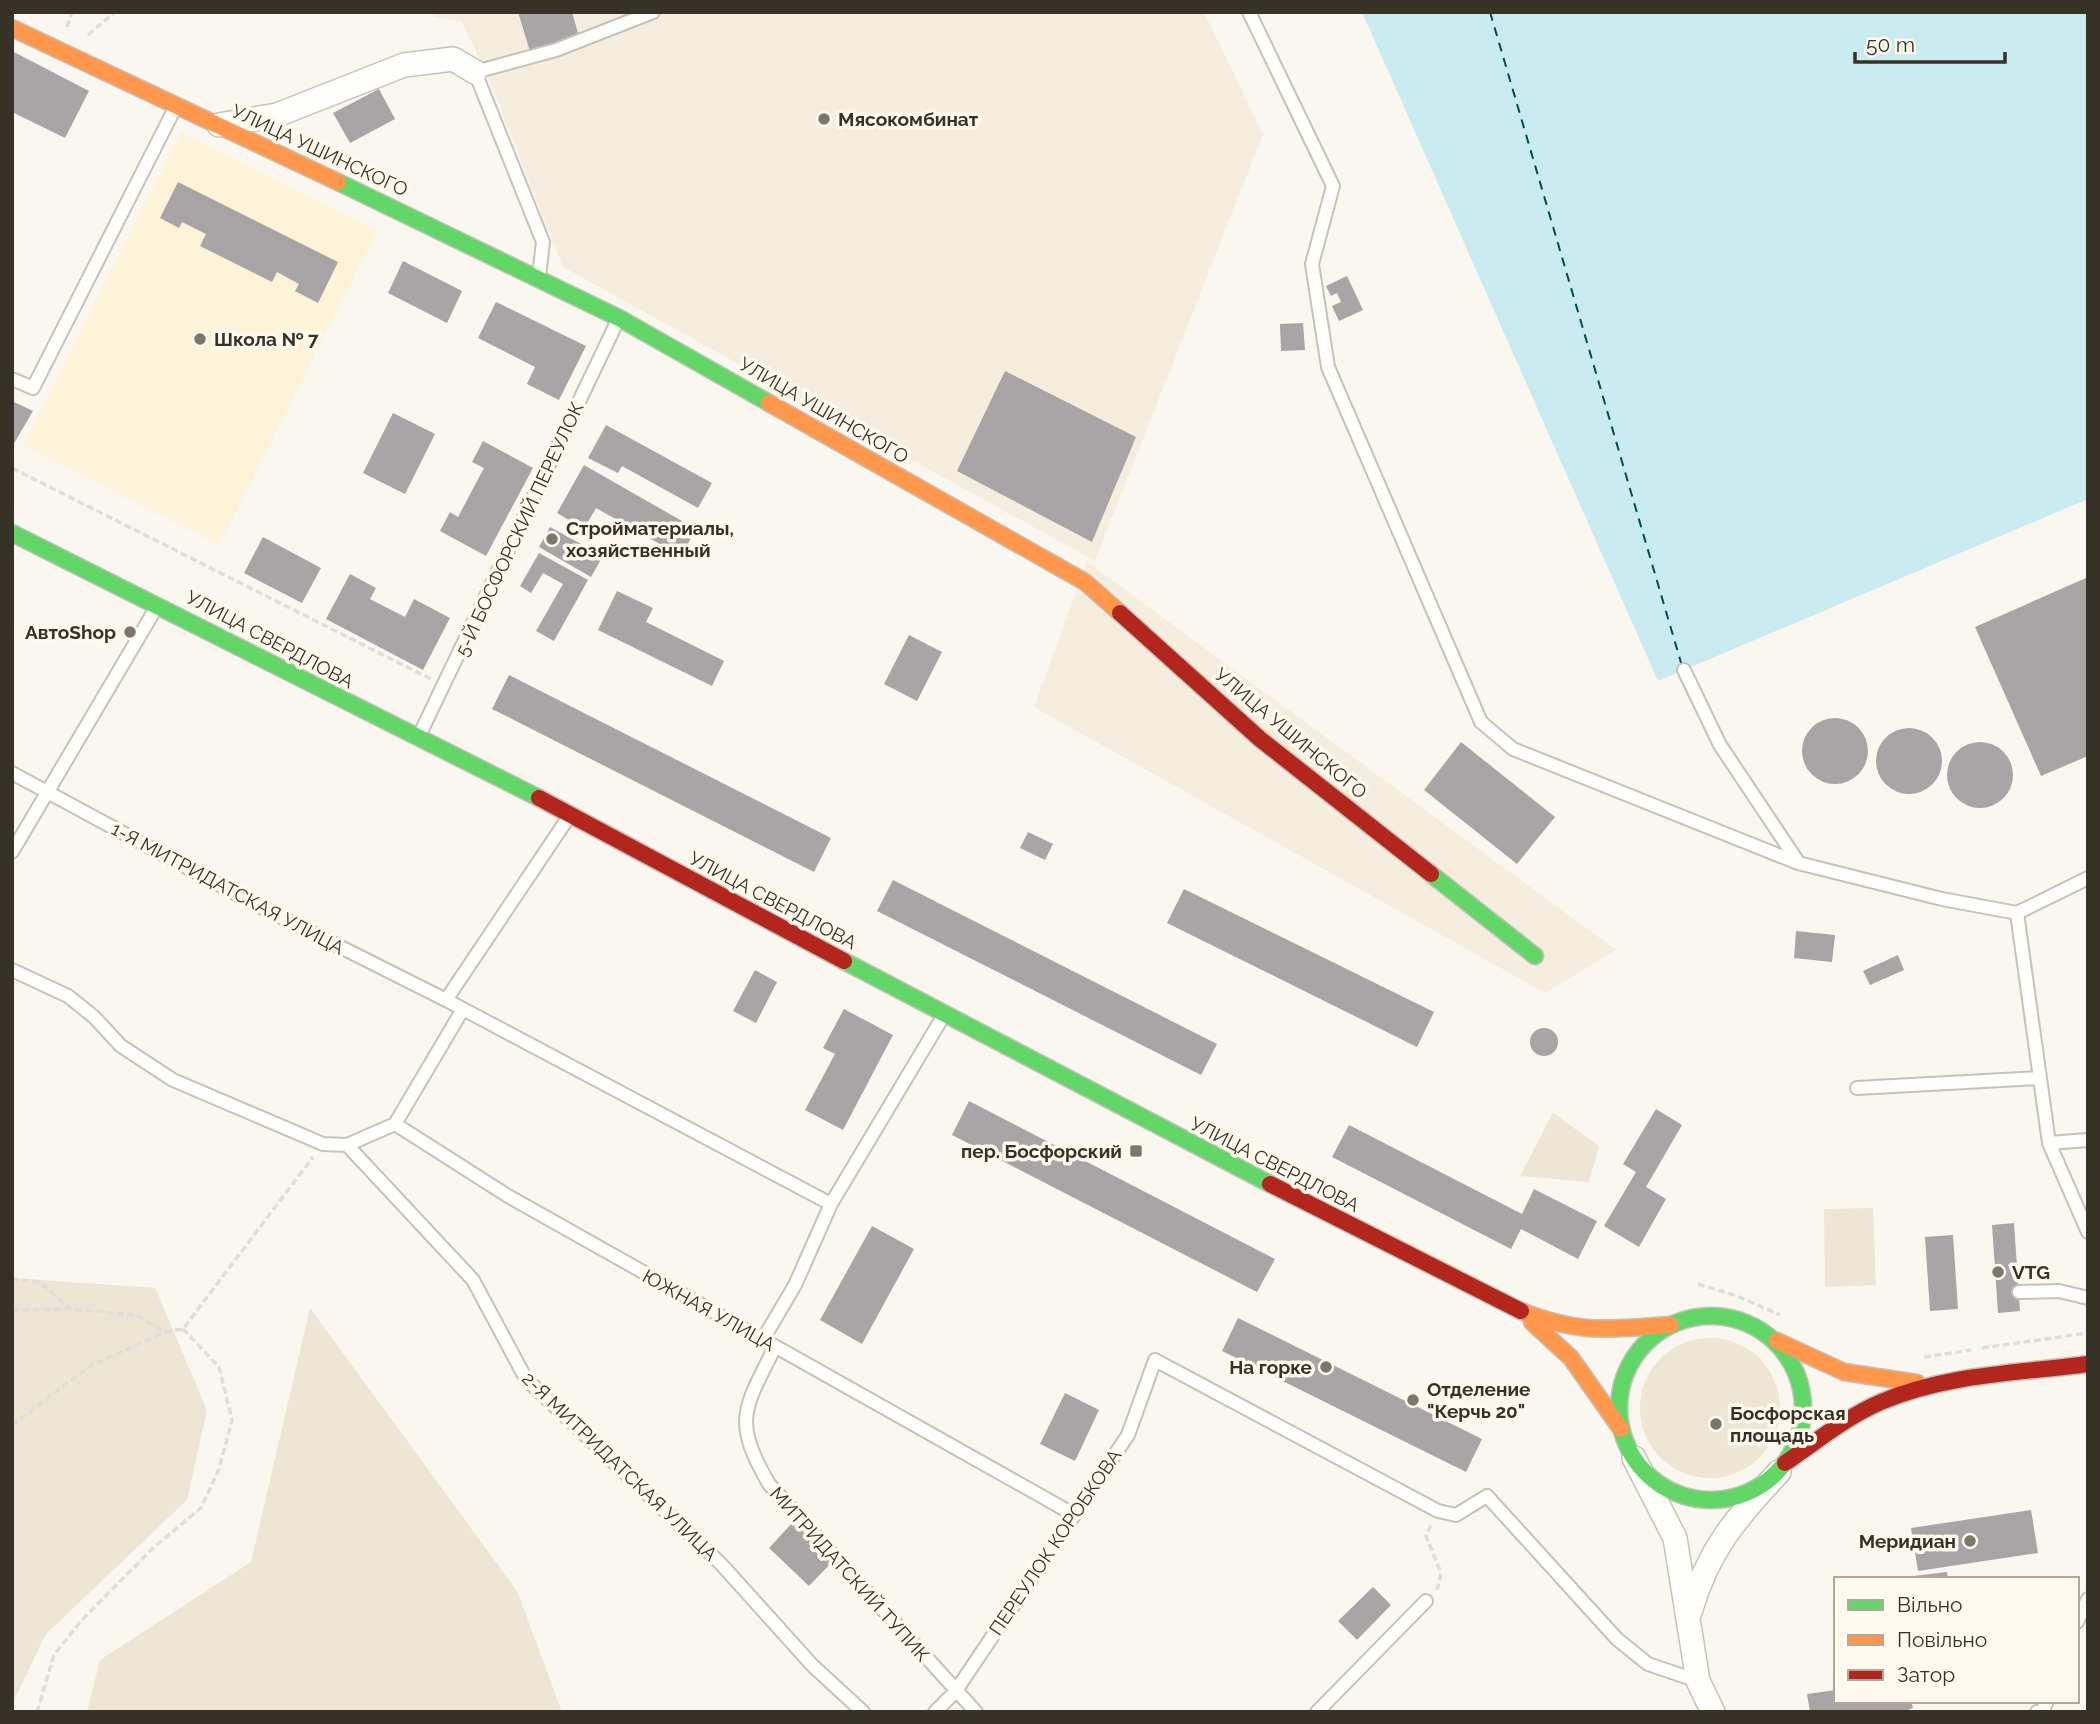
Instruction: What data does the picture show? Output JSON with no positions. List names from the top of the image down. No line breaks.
{"streets":{"main road":["УЛИЦА УШИНСКОГО","УЛИЦА СВЕРДЛОВА"],"lane":["5-Й БОСФОРСКИЙ ПЕРЕУЛОК","1-Я МИТРИДАТСКАЯ УЛИЦА","ЮЖНАЯ УЛИЦА","2-Я МИТРИДАТСКАЯ УЛИЦА","ПЕРЕУЛОК КОРОБКОВА","МИТРИДАТСКИЙ ТУПИК"]},"crossings":[["УЛИЦА УШИНСКОГО","5-Й БОСФОРСКИЙ ПЕРЕУЛОК"],["5-Й БОСФОРСКИЙ ПЕРЕУЛОК","УЛИЦА СВЕРДЛОВА"],["ЮЖНАЯ УЛИЦА","ПЕРЕУЛОК КОРОБКОВА"],["ЮЖНАЯ УЛИЦА","МИТРИДАТСКИЙ ТУПИК"],["ПЕРЕУЛОК КОРОБКОВА","МИТРИДАТСКИЙ ТУПИК"]],"places":{"other":["Мясокомбинат","Школа № 7","Стройматериалы, хозяйственный","АвтоShop","VTG","На горке","Отделение \"Керчь 20\"","Босфорская площадь","Меридиан"],"transit":["пер. Босфорский"]},"legend":["Вільно","Повільно","Затор"],"scale_bar":"50 m"}
